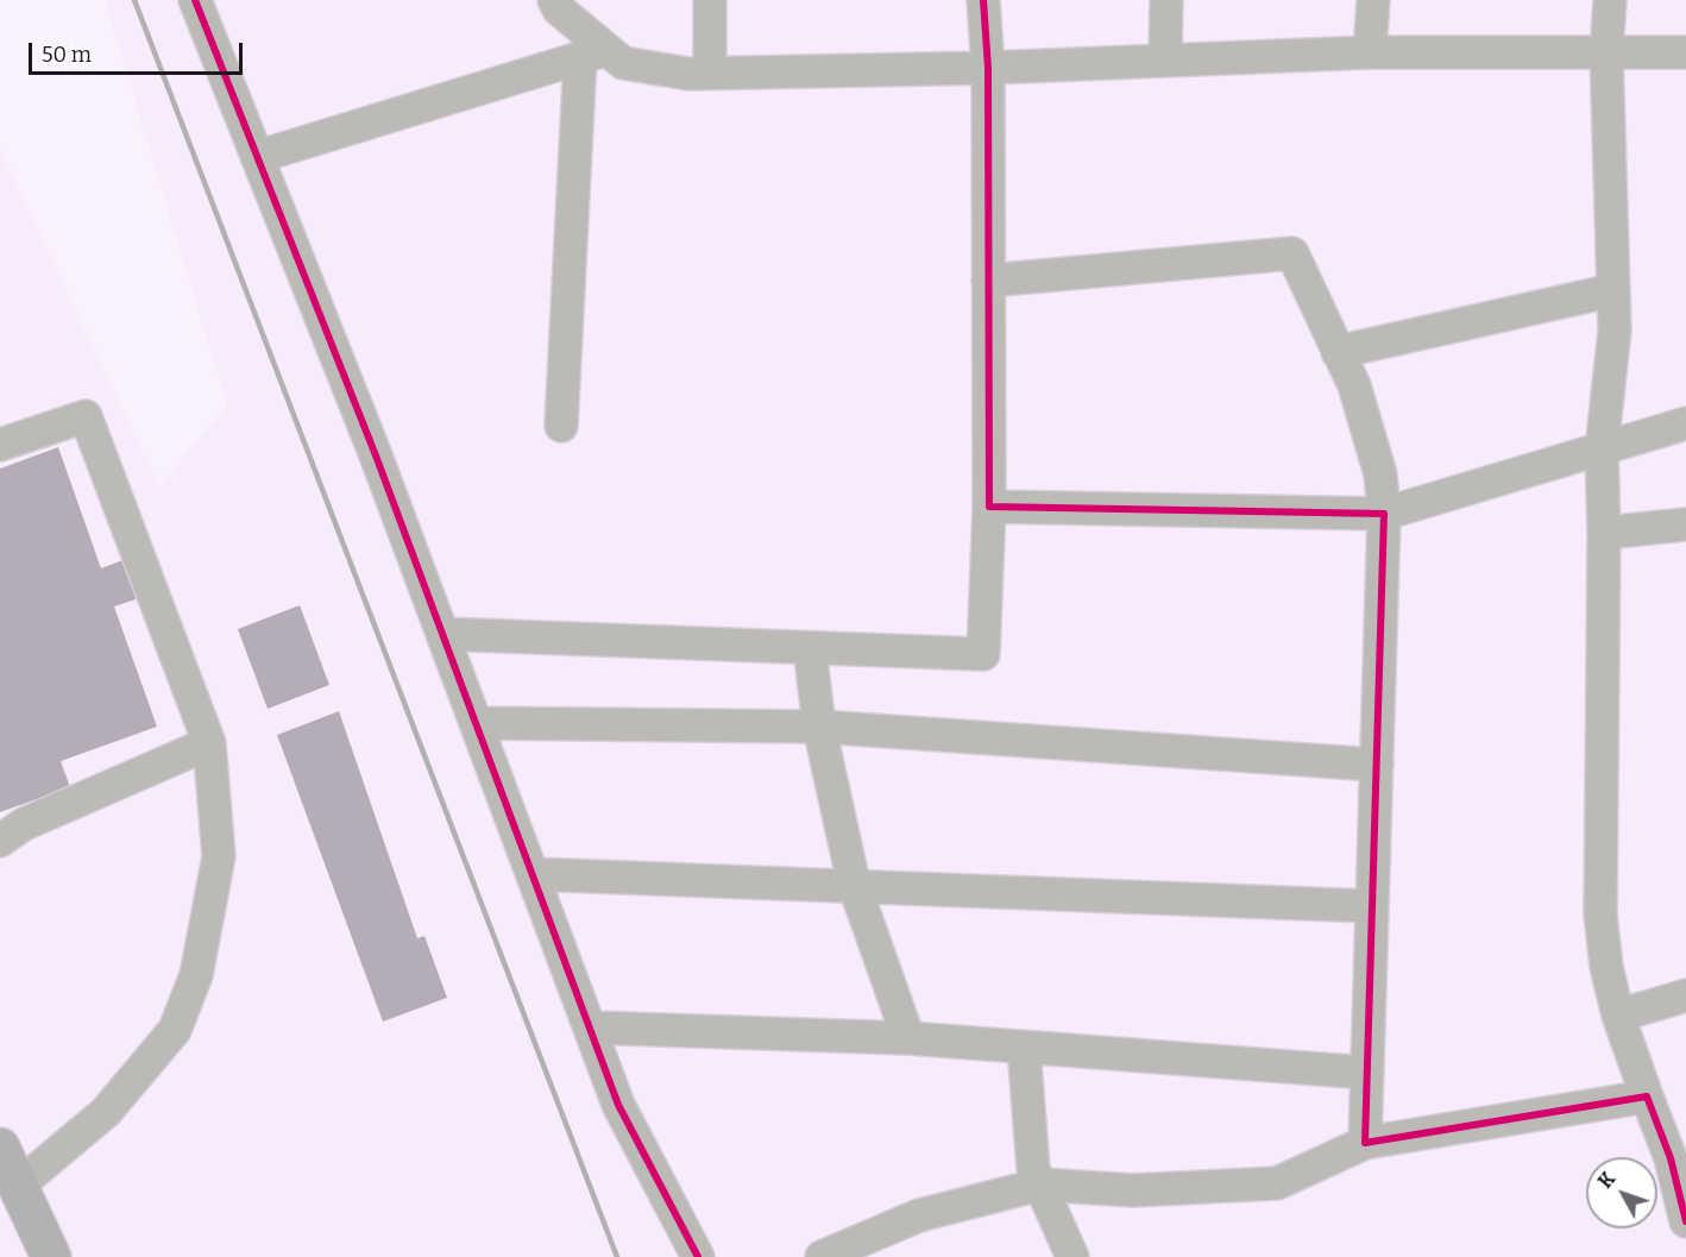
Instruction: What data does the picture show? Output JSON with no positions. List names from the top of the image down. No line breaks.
{"scale_bar":"50 m","north":"top left"}
